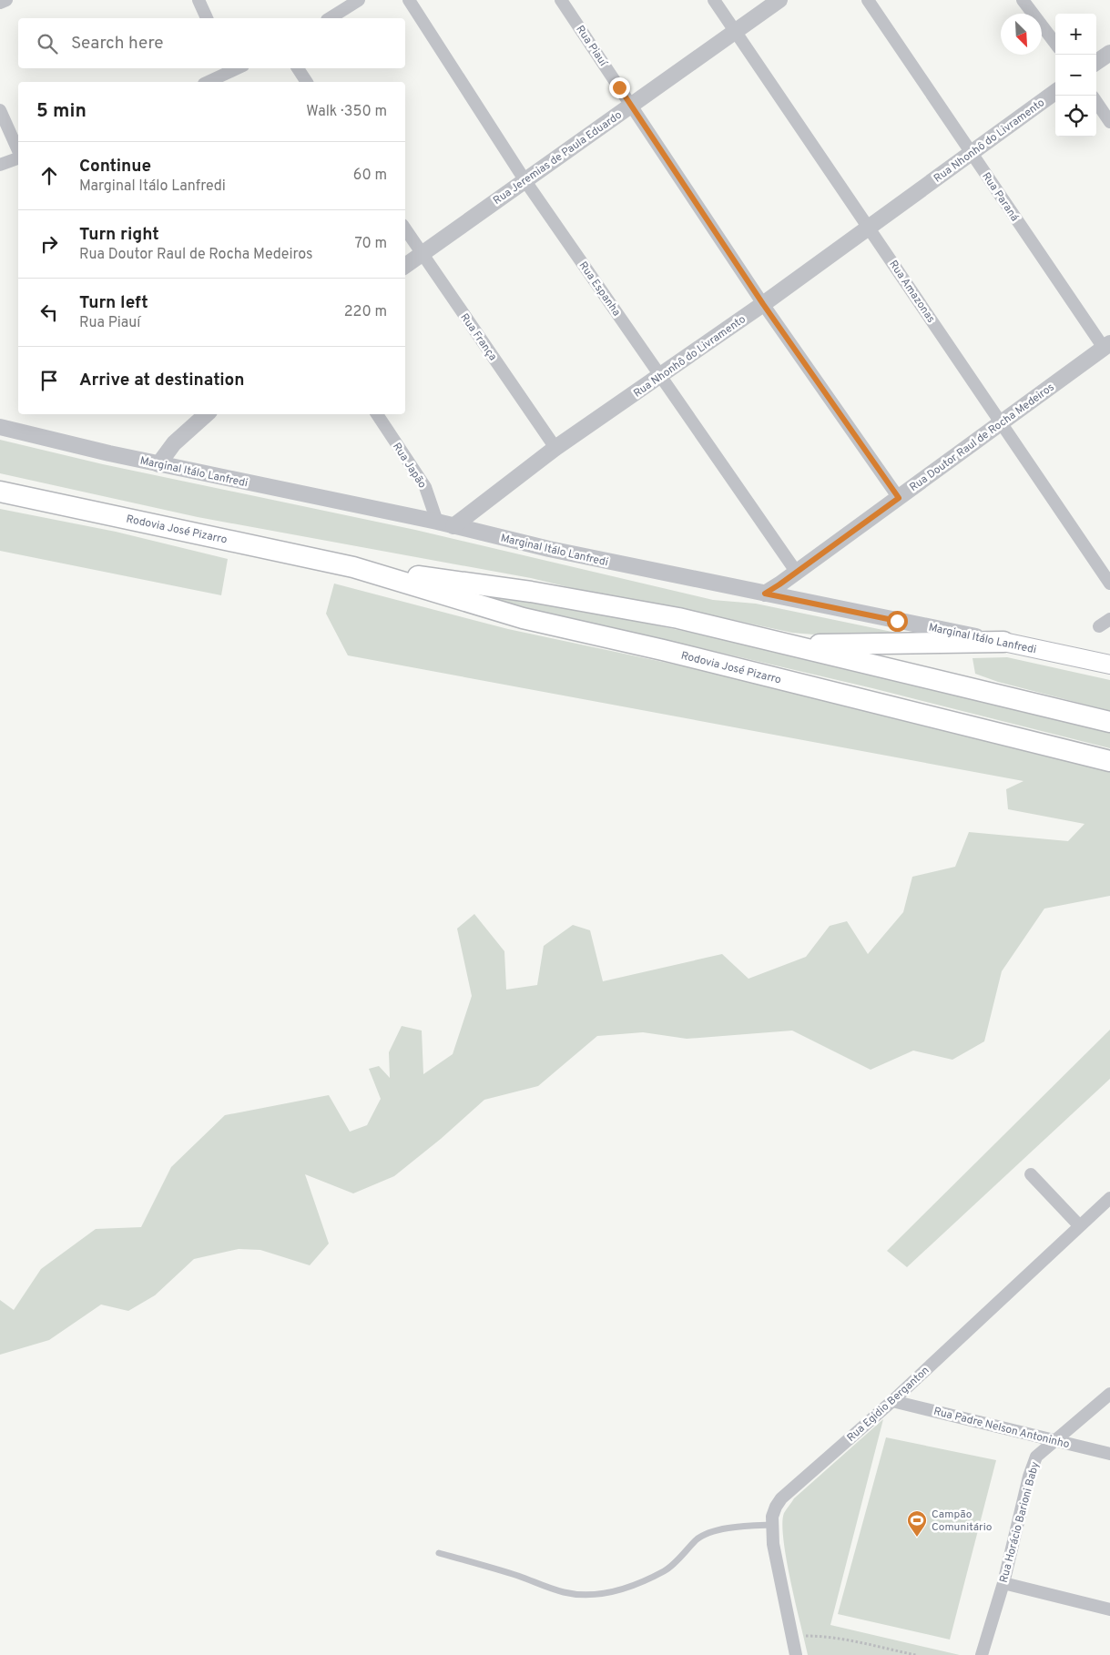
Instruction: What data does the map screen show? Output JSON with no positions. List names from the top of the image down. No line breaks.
{"streets":{"main road":["Marginal Itálo Lanfredi","Rodovia José Pizarro"],"street":["Rua Piauí","Rua Nhonhô do Livramento","Rua Jeremias de Paula Eduardo","Rua Paraná","Rua Espanha","Rua Amazonas","Rua França","Rua Doutor Raul de Rocha Medeiros","Rua Japão","Rua Egidio Berganton","Rua Padre Nelson Antoninho","Rua Horácio Barioni Baby"]},"crossings":[["Rua Piauí","Rua Nhonhô do Livramento"],["Rua Piauí","Rua Jeremias de Paula Eduardo"],["Rua Piauí","Rua Doutor Raul de Rocha Medeiros"],["Rua Nhonhô do Livramento","Rua Paraná"],["Rua Nhonhô do Livramento","Rua Espanha"],["Rua Nhonhô do Livramento","Rua Amazonas"],["Rua Nhonhô do Livramento","Rua França"],["Rua Nhonhô do Livramento","Marginal Itálo Lanfredi"],["Rua Jeremias de Paula Eduardo","Rua Espanha"],["Rua Jeremias de Paula Eduardo","Rua Amazonas"],["Rua Jeremias de Paula Eduardo","Rua França"],["Rua Paraná","Rua Doutor Raul de Rocha Medeiros"],["Rua Espanha","Rua Doutor Raul de Rocha Medeiros"],["Rua Amazonas","Rua Doutor Raul de Rocha Medeiros"],["Rua Doutor Raul de Rocha Medeiros","Marginal Itálo Lanfredi"],["Rua Japão","Marginal Itálo Lanfredi"],["Rua Egidio Berganton","Rua Padre Nelson Antoninho"],["Rua Padre Nelson Antoninho","Rua Horácio Barioni Baby"]],"places":{"sports":["Campão Comunitário"]},"north":"bottom right","page":{"map_buttons":["+","−"],"search":"Search here","heading":["5 min","Walk · 350 m"],"list":[["Continue","Marginal Itálo Lanfredi","60 m"],["Turn right","Rua Doutor Raul de Rocha Medeiros","70 m"],["Turn left","Rua Piauí","220 m"],"Arrive at destination"]}}
